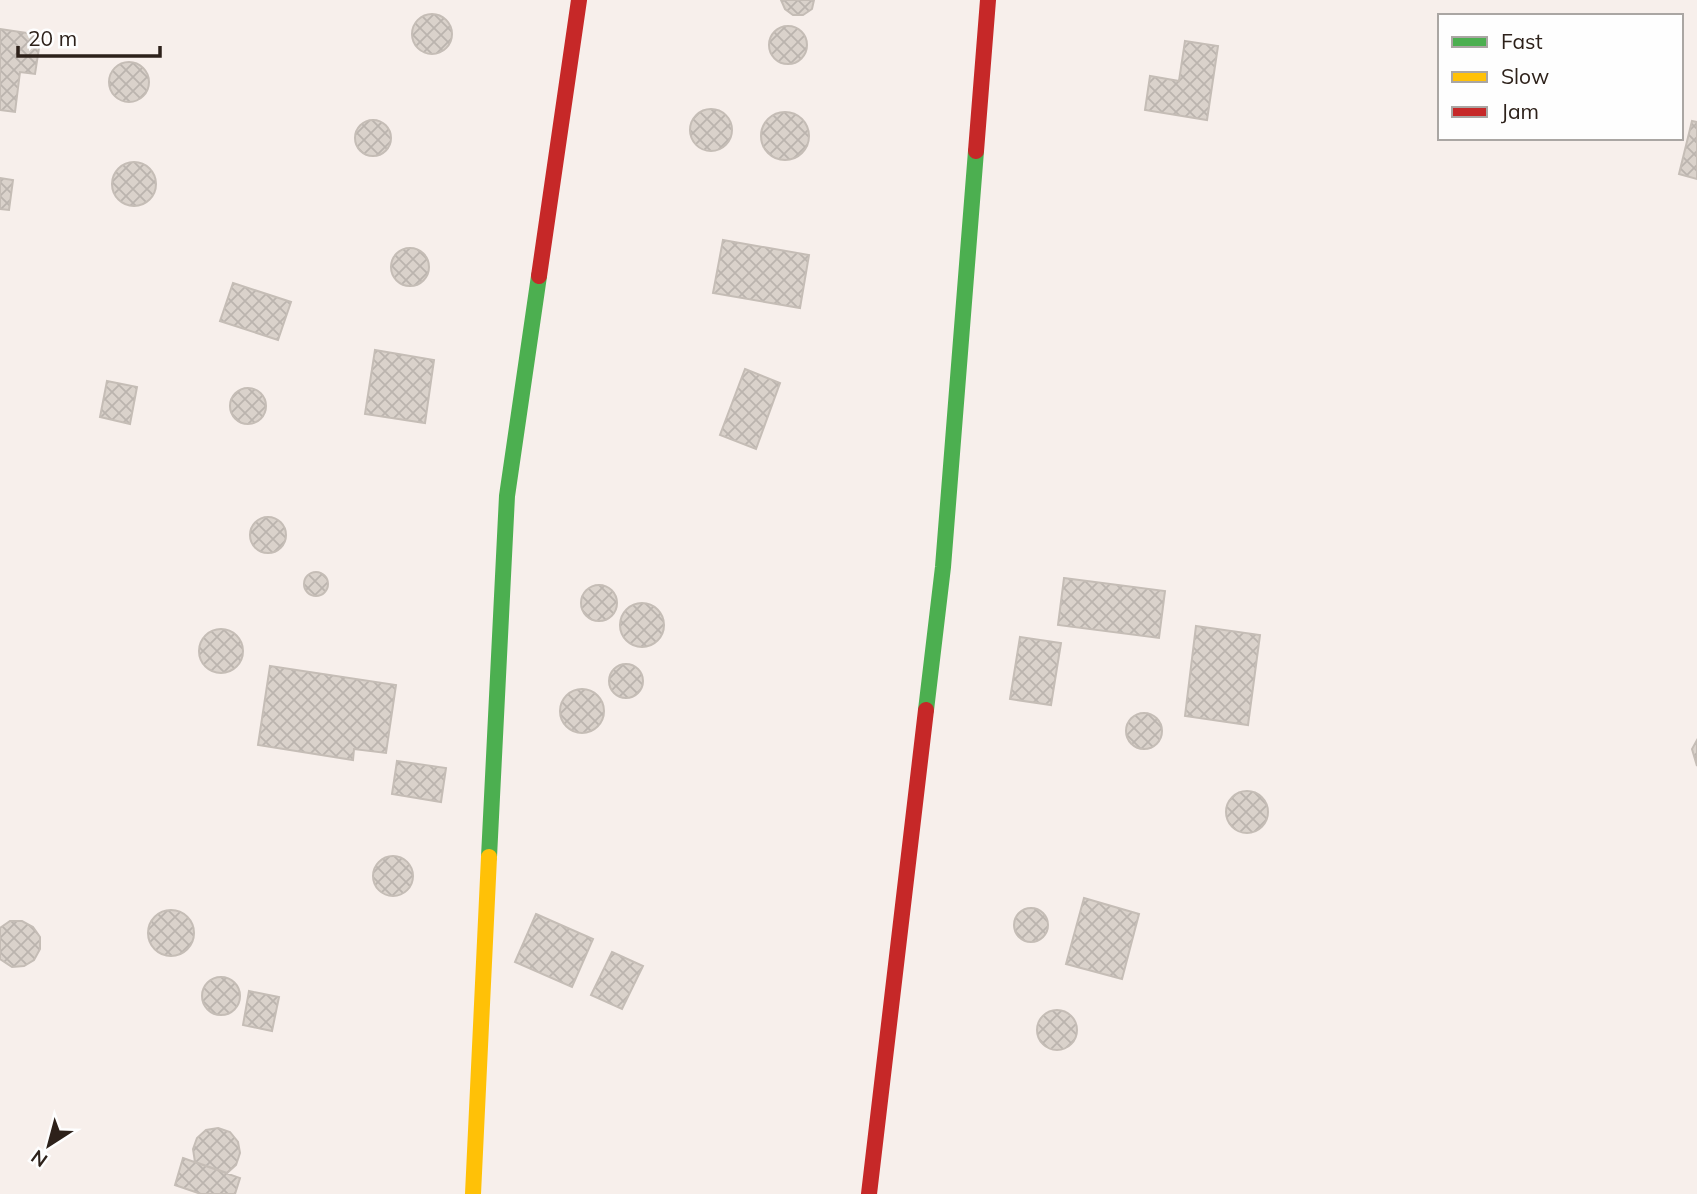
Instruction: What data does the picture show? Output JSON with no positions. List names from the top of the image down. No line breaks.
{"legend":["Fast","Slow","Jam"],"scale_bar":"20 m","north":"bottom left"}
